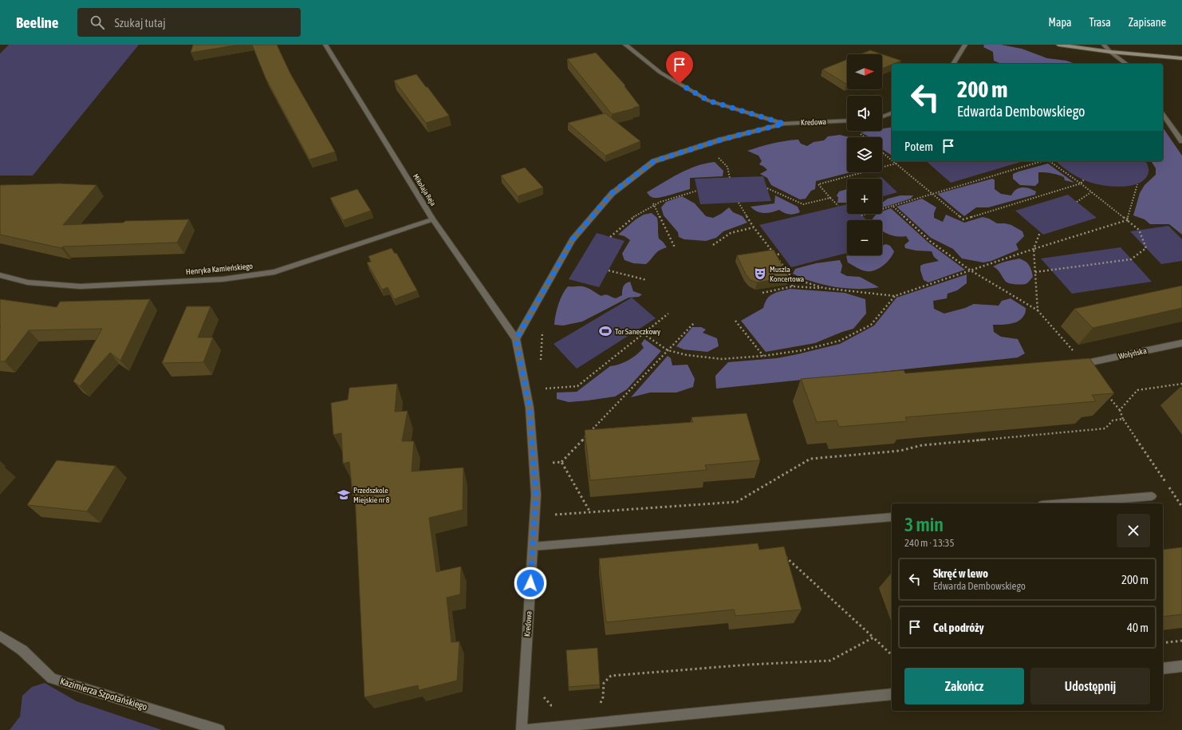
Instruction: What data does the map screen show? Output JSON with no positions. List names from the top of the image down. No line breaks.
{"streets":{"street":["Kredowa","Mikołaja Reja","Henryka Kamieńskiego","Wołyńska","Kazimierza Szpotańskiego"]},"crossings":[["Kredowa","Mikołaja Reja"],["Mikołaja Reja","Henryka Kamieńskiego"]],"places":{"theatre":["Muszla Koncertowa"],"sports":["Tor Saneczkowy"],"school or university":["Przedszkole Miejskie nr 8"]},"north":"right","page":{"header":"Beeline","search":"Szukaj tutaj","nav":["Mapa","Trasa","Zapisane"],"map_buttons":["+","−"],"turn":["200 m","Edwarda Dembowskiego"],"then":"Potem","heading":["3 min","240 m · 13:35"],"list":[{"name":"Skręć w lewo","note":"Edwarda Dembowskiego","value":"200 m"},{"name":"Cel podróży","value":"40 m"}],"buttons":["Zakończ","Udostępnij"]}}
